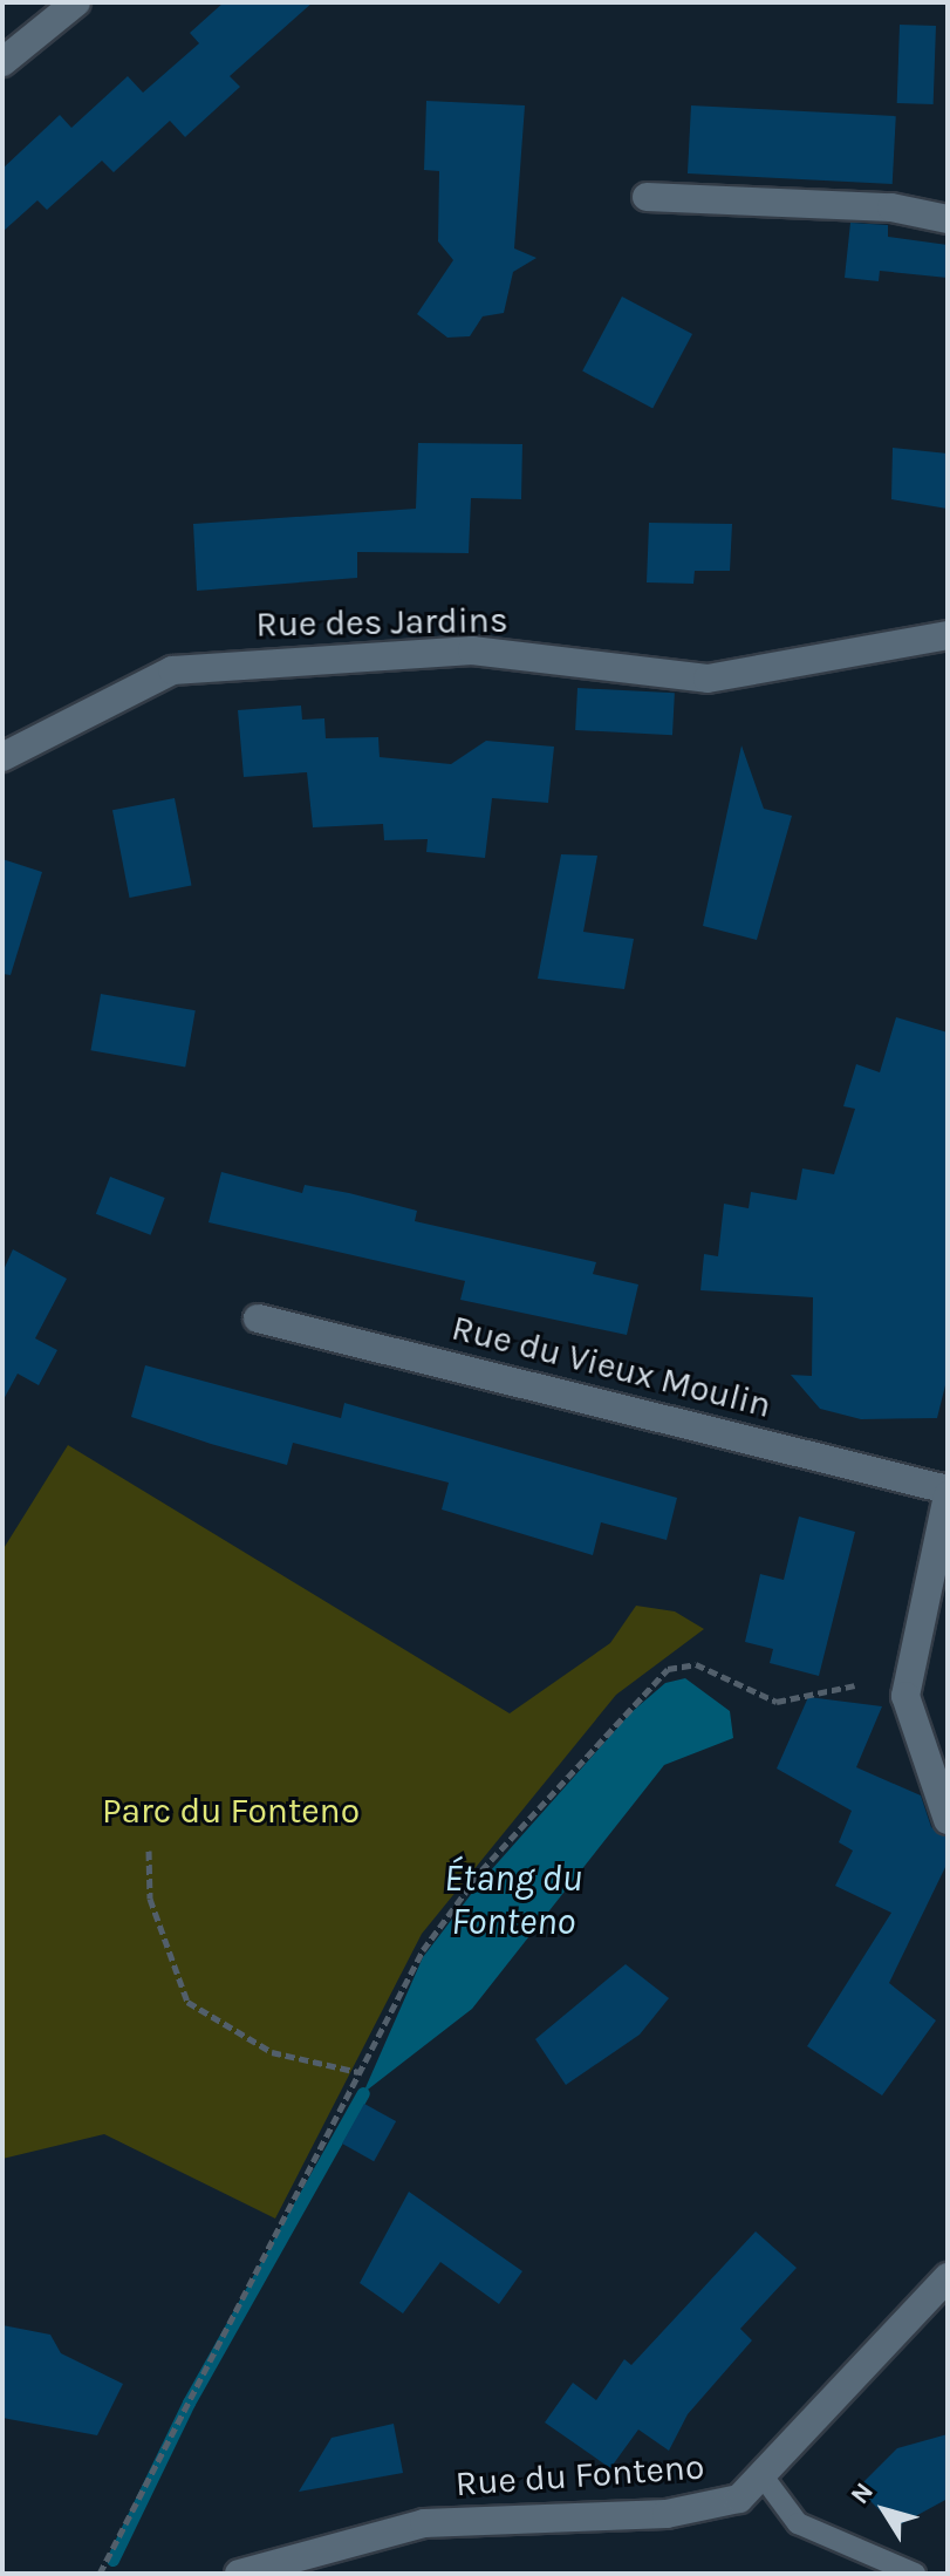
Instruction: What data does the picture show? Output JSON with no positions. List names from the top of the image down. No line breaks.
{"streets":{"street":["Rue des Jardins","Rue du Vieux Moulin","Rue du Fonteno"]},"water":["Étang du Fonteno"],"parks":["Parc du Fonteno"],"north":"top left"}
